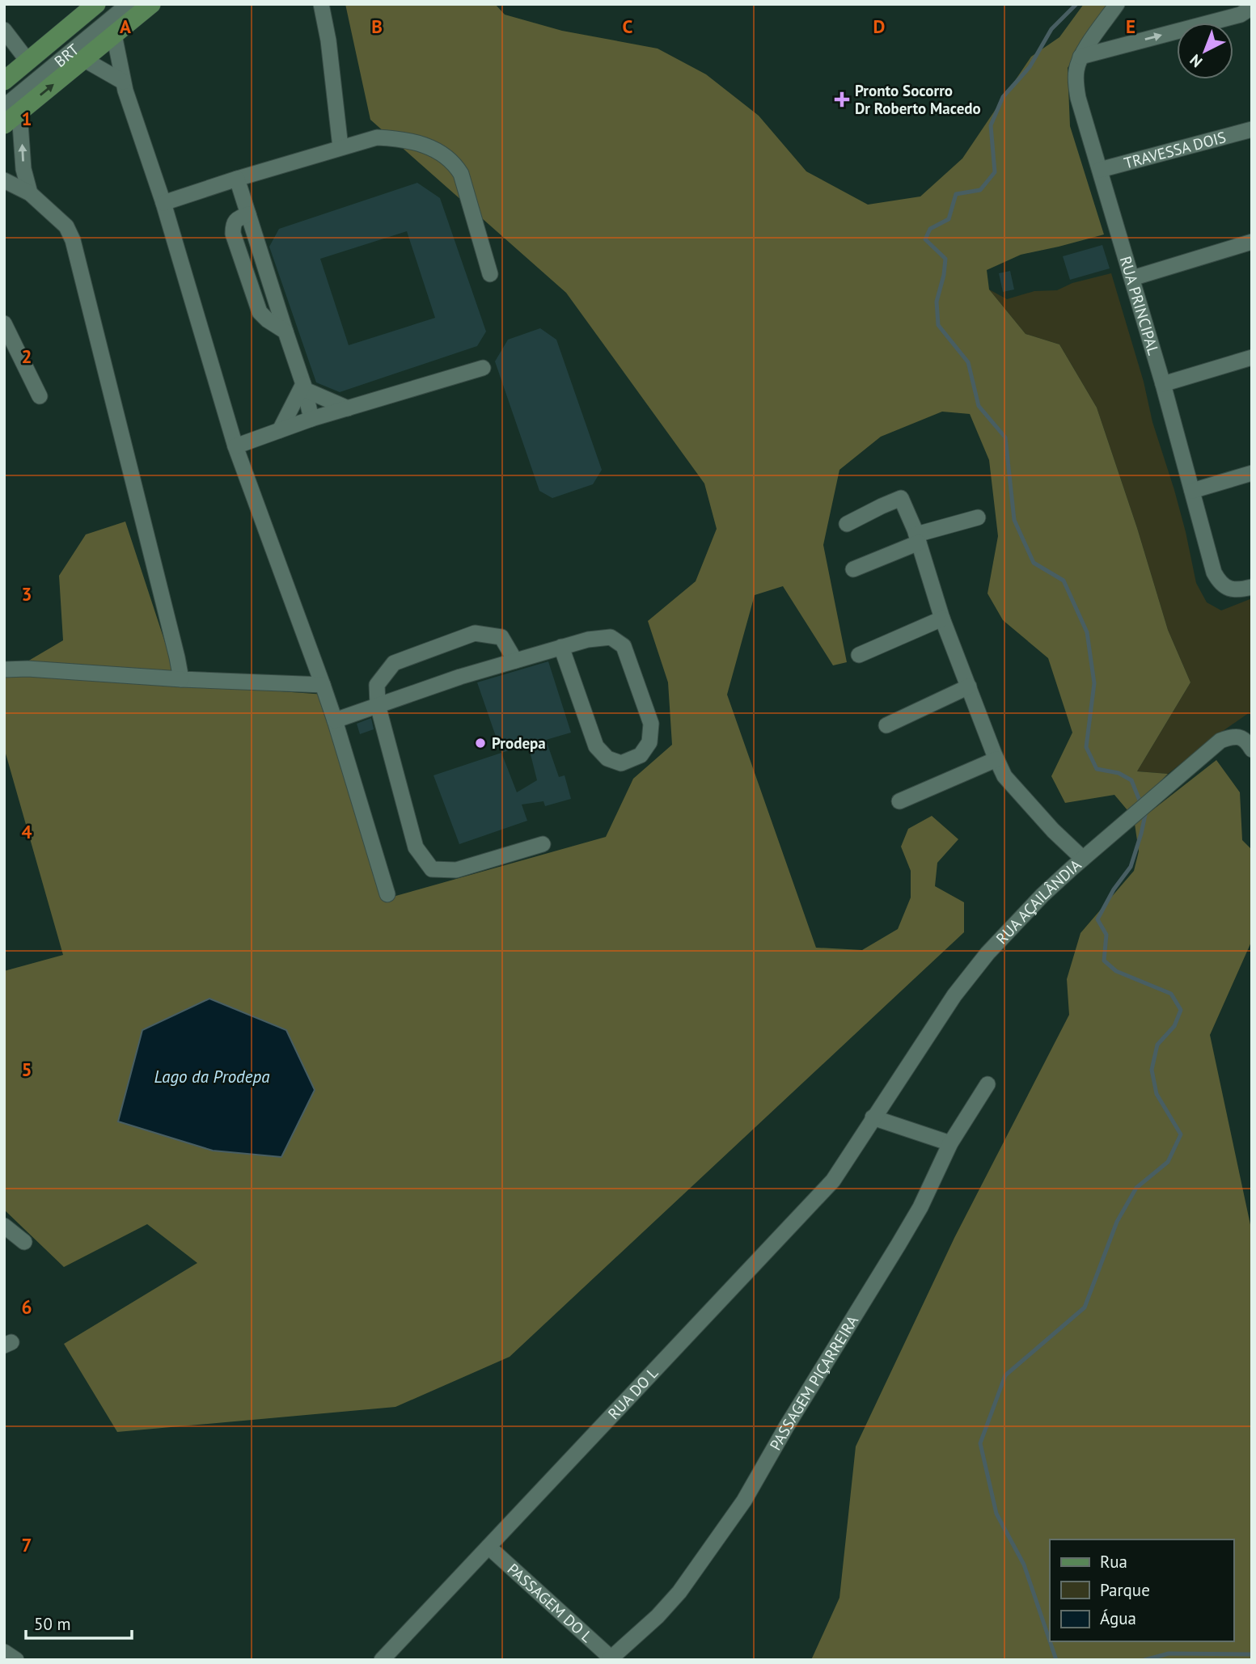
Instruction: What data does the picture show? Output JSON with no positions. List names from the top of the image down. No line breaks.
{"streets":{"street":["BRT","TRAVESSA DOIS","RUA PRINCIPAL","RUA AÇAILÂNDIA","PASSAGEM PIÇARREIRA","RUA DO L","PASSAGEM DO L"]},"crossings":[["TRAVESSA DOIS","RUA PRINCIPAL"],["RUA AÇAILÂNDIA","RUA DO L"],["PASSAGEM PIÇARREIRA","PASSAGEM DO L"],["RUA DO L","PASSAGEM DO L"]],"water":["Lago da Prodepa"],"places":{"health":["Pronto Socorro Dr Roberto Macedo"],"other":["Prodepa"]},"legend":["Rua","Parque","Água"],"scale_bar":"50 m","north":"bottom left","grid":{"columns":["A","B","C","D","E"],"rows":["1","2","3","4","5","6","7"]}}
